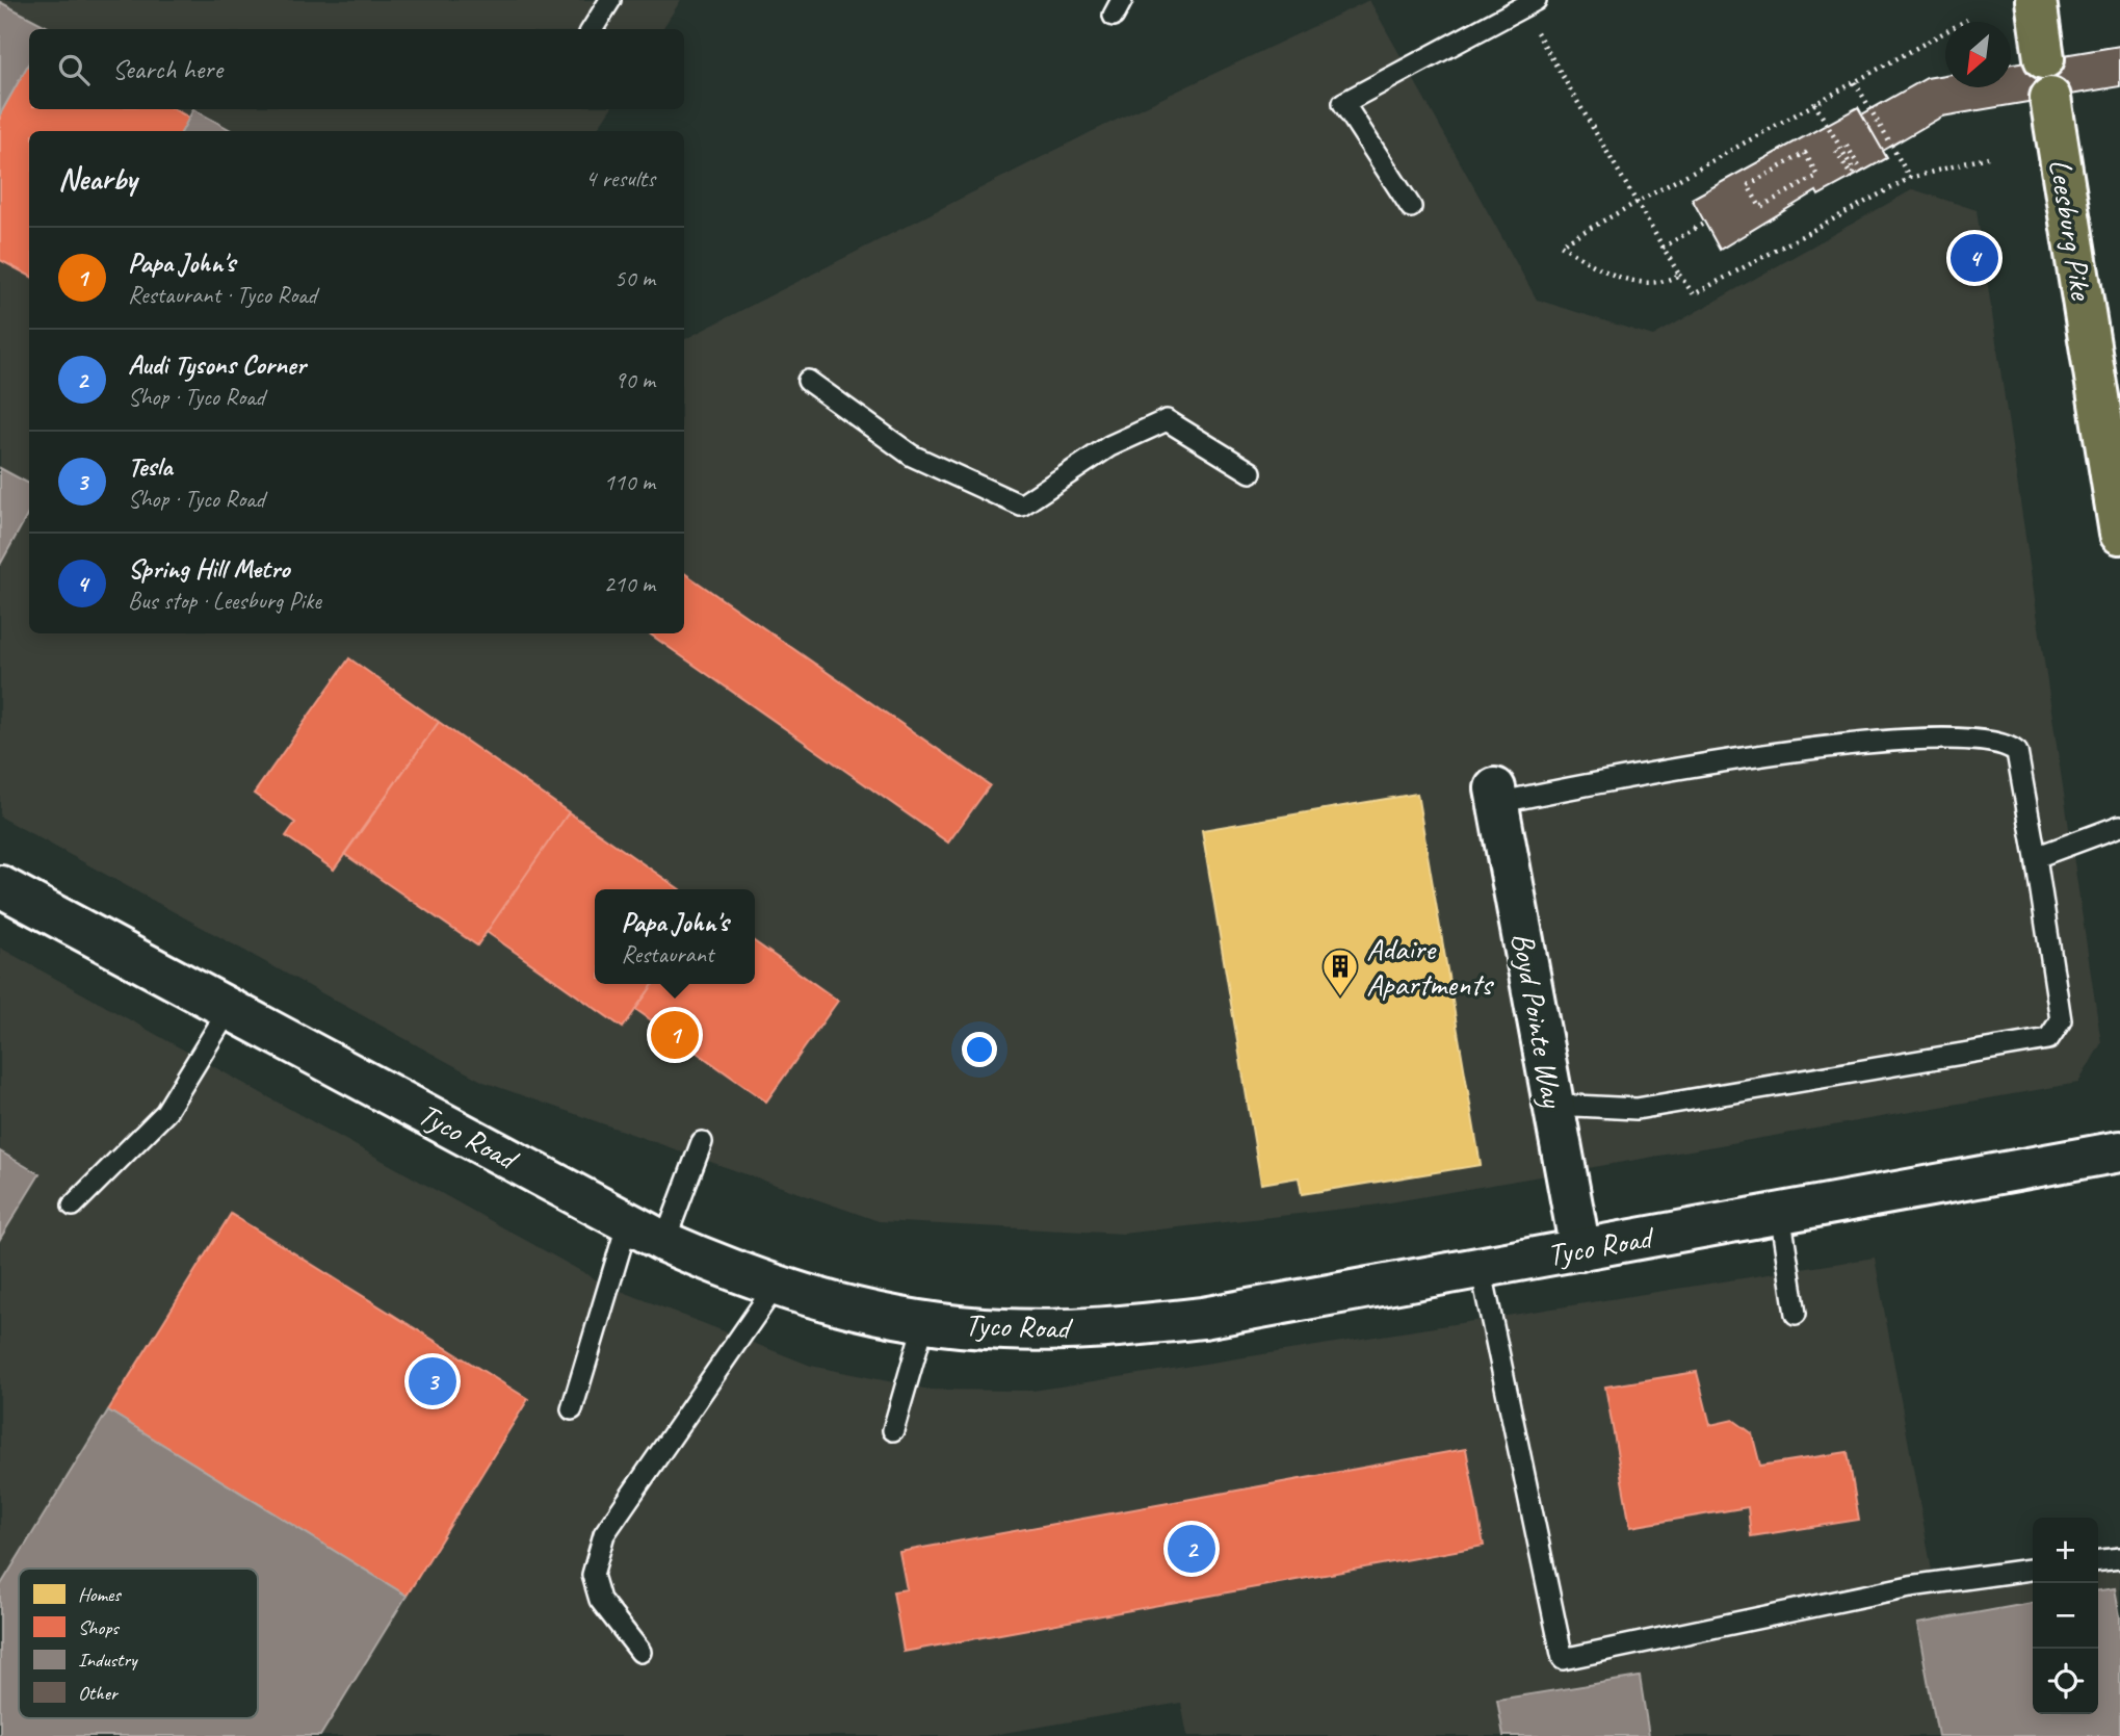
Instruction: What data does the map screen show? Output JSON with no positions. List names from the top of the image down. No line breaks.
{"streets":{"highway":["Leesburg Pike"],"street":["Boyd Pointe Way","Tyco Road"]},"crossings":[["Boyd Pointe Way","Tyco Road"]],"places":{"building":["Adaire Apartments"]},"legend":["Homes","Shops","Industry","Other"],"north":"bottom left","page":{"search":"Search here","heading":["Nearby","4 results"],"list":[{"mark":"1","name":"Papa John's","note":"Restaurant · Tyco Road","value":"50 m"},{"mark":"2","name":"Audi Tysons Corner","note":"Shop · Tyco Road","value":"90 m"},{"mark":"3","name":"Tesla","note":"Shop · Tyco Road","value":"110 m"},{"mark":"4","name":"Spring Hill Metro","note":"Bus stop · Leesburg Pike","value":"210 m"}],"pins":["4","1","3","2"],"popup":["Papa John's","Restaurant"],"map_buttons":["+","−"]}}
